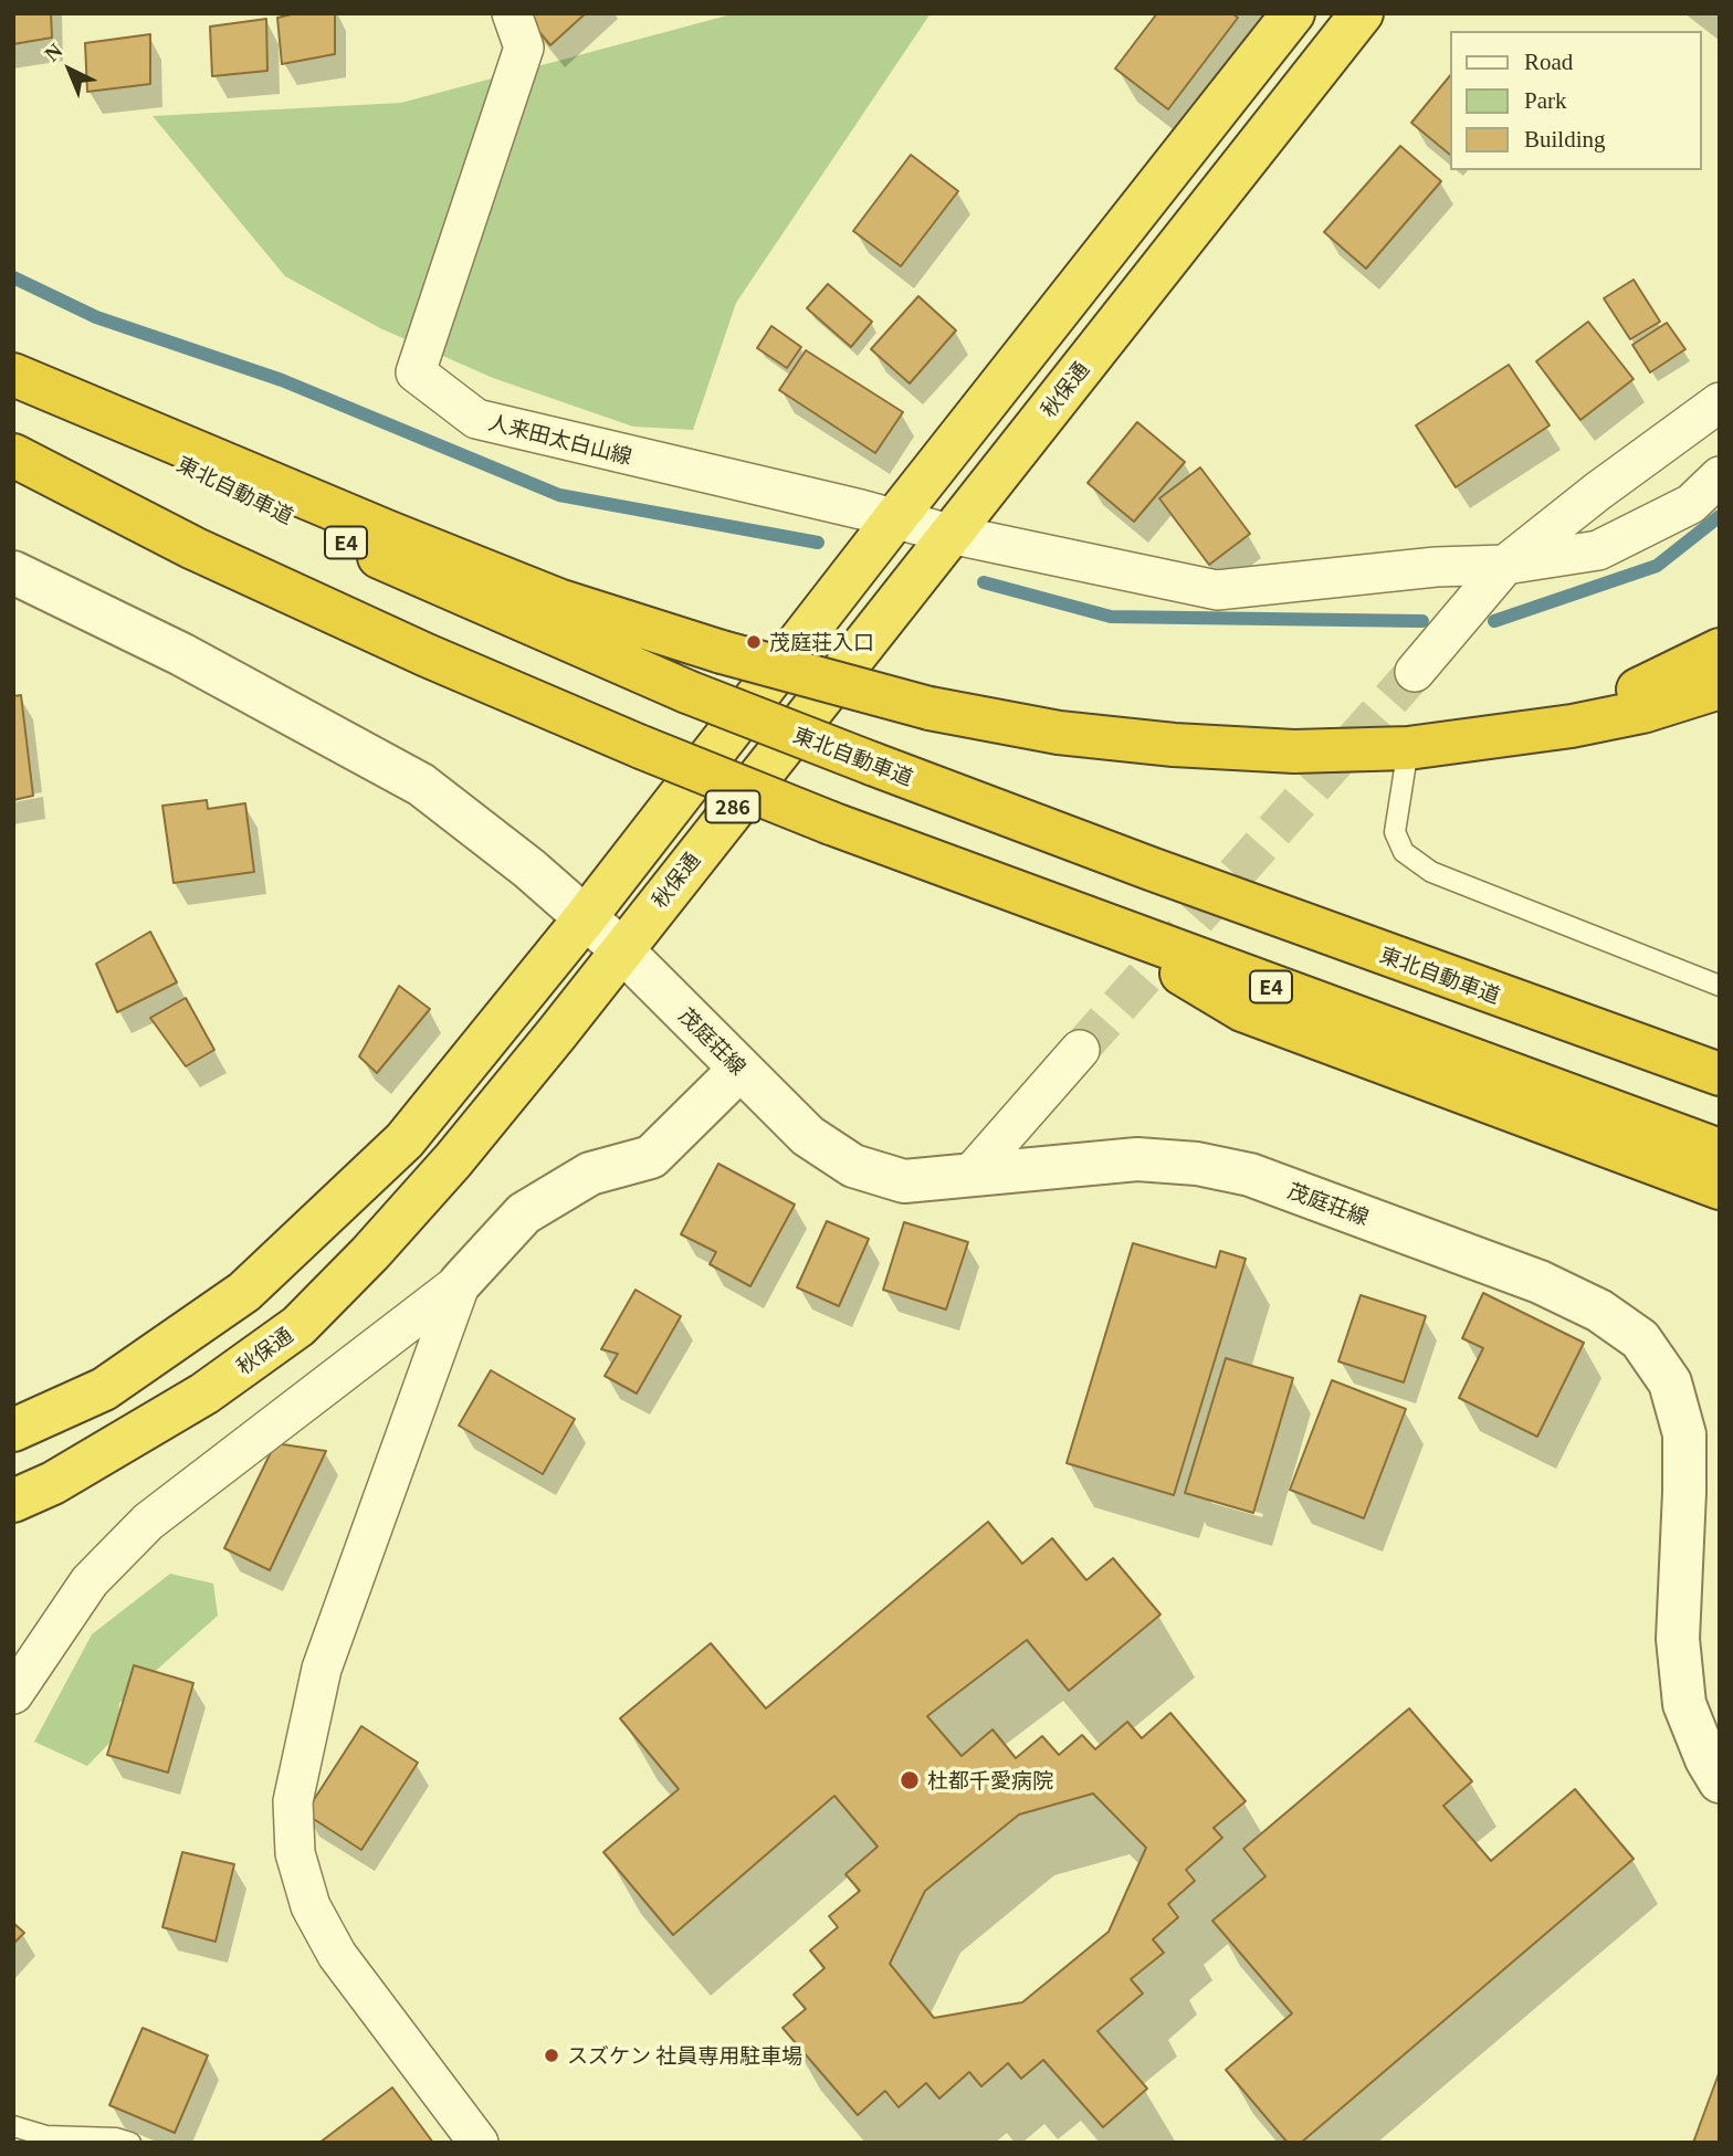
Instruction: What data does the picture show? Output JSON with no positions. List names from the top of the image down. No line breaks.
{"streets":{"highway":["秋保通","東北自動車道","E4","286"],"street":["人来田太白山線","茂庭荘線"]},"crossings":[["秋保通","人来田太白山線"],["秋保通","茂庭荘線"],["人来田太白山線","286"],["286","茂庭荘線"]],"places":["茂庭荘入口","杜都千愛病院","スズケン 社員専用駐車場"],"legend":["Road","Park","Building"],"north":"top left"}
